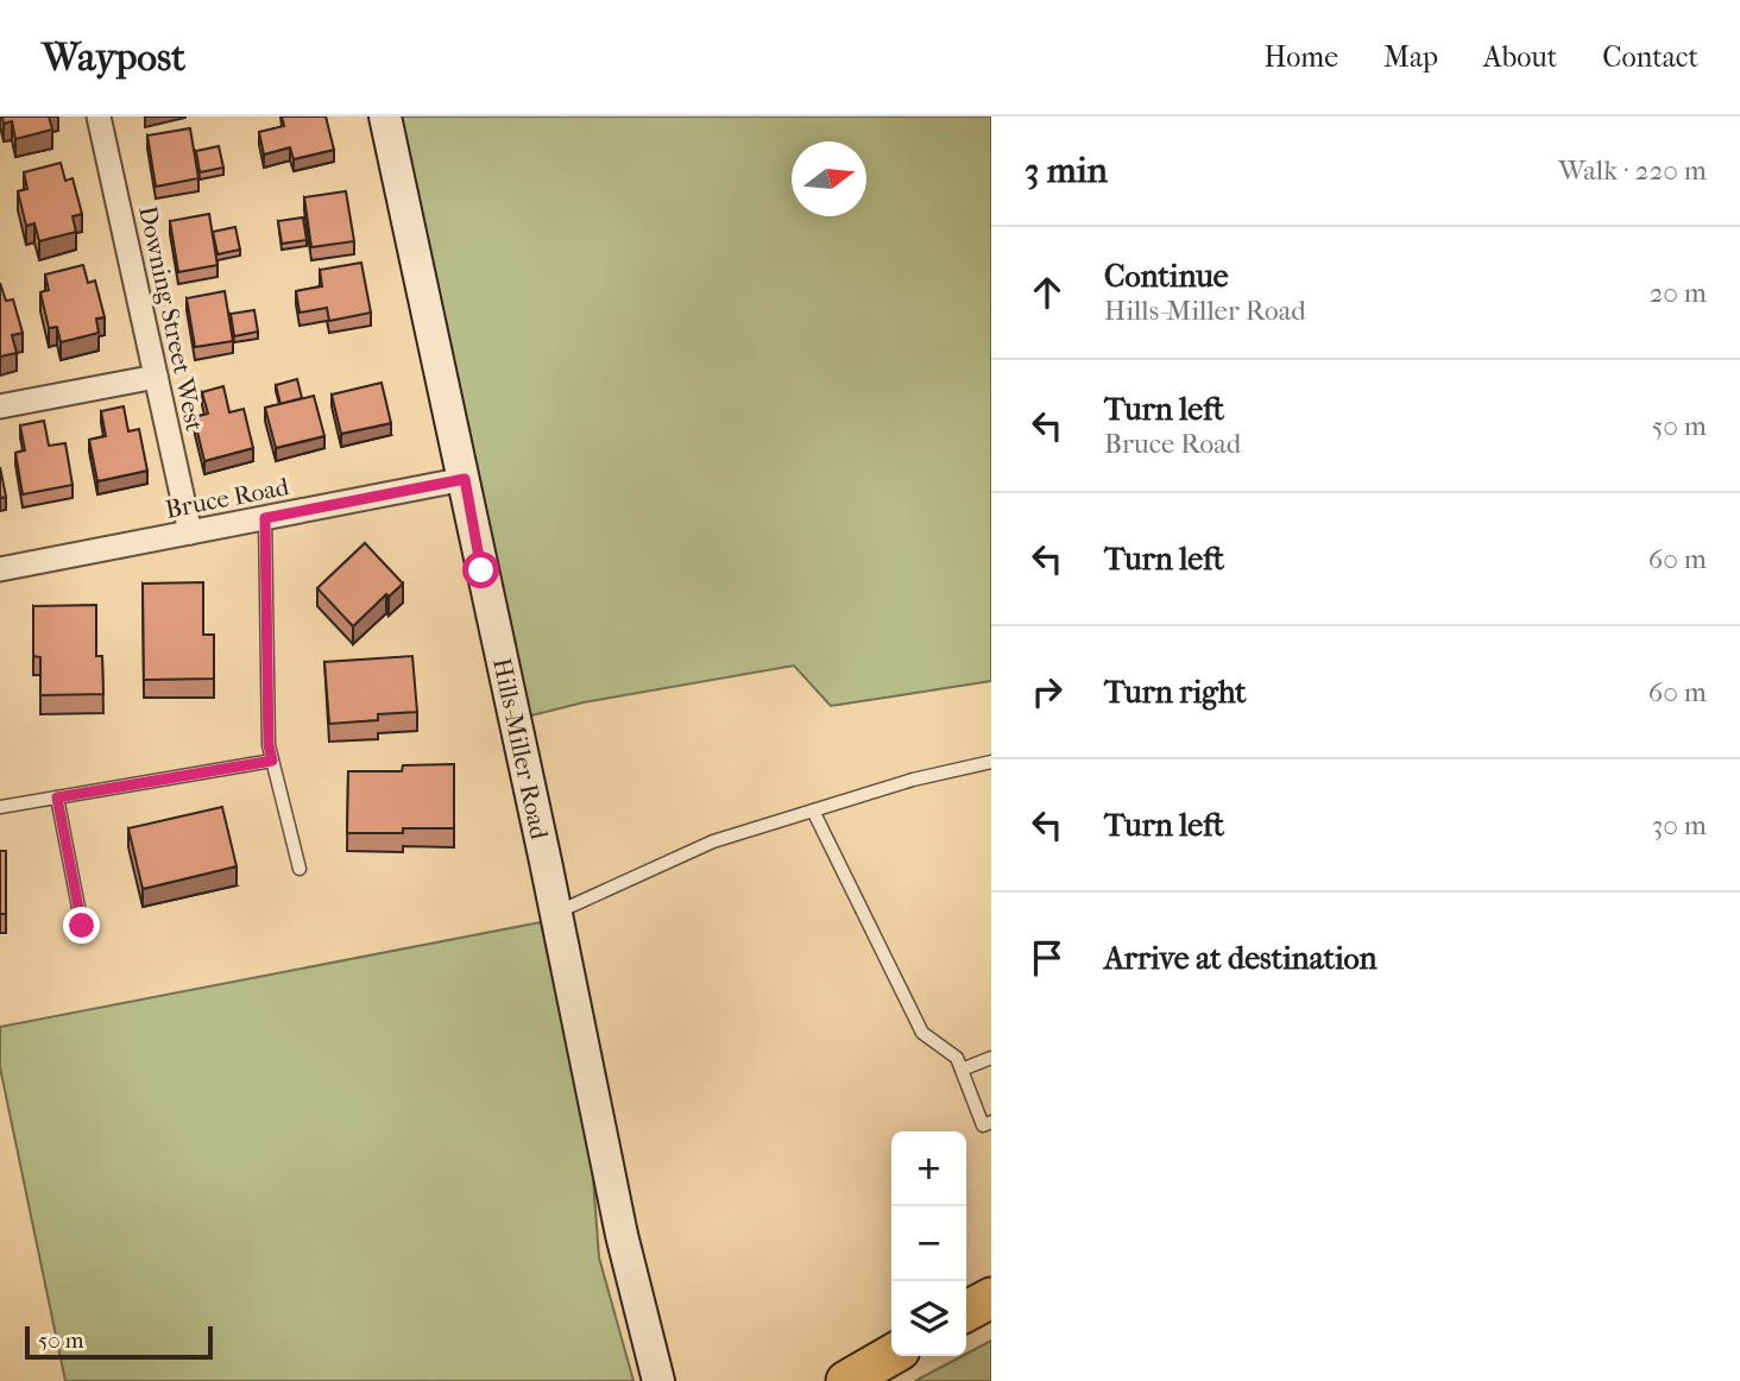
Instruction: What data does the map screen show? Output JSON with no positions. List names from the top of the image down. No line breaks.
{"streets":{"street":["Downing Street West","Bruce Road","Hills-Miller Road"]},"crossings":[["Downing Street West","Bruce Road"],["Bruce Road","Hills-Miller Road"]],"scale_bar":"50 m","north":"right","page":{"header":"Waypost","nav":["Home","Map","About","Contact"],"heading":["3 min","Walk · 220 m"],"list":[["Continue","Hills-Miller Road","20 m"],["Turn left","Bruce Road","50 m"],["Turn left","60 m"],["Turn right","60 m"],["Turn left","30 m"],"Arrive at destination"],"map_buttons":["+","−"],"scale":"50 m"}}
